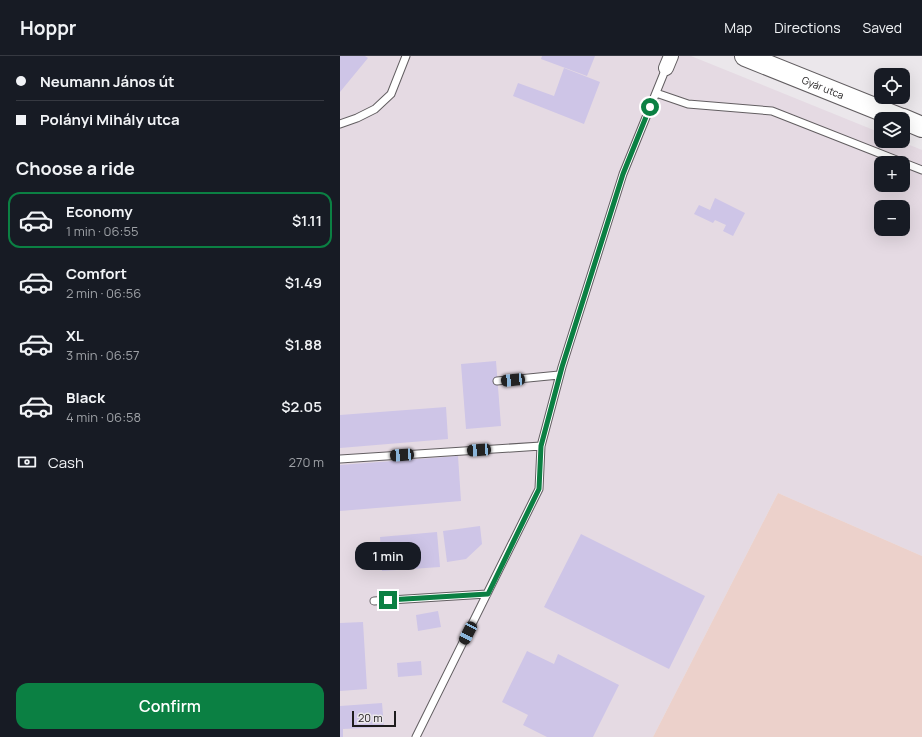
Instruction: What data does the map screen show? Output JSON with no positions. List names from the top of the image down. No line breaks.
{"streets":{"main road":["Gyár utca"]},"scale_bar":"20 m","page":{"header":"Hoppr","nav":["Map","Directions","Saved"],"banner":["Neumann János út","Polányi Mihály utca"],"map_buttons":["+","−"],"heading":"Choose a ride","list":[{"name":"Economy","note":"1 min · 06:55","value":"$1.11"},{"name":"Comfort","note":"2 min · 06:56","value":"$1.49"},{"name":"XL","note":"3 min · 06:57","value":"$1.88"},{"name":"Black","note":"4 min · 06:58","value":"$2.05"}],"pay":["Cash","270 m"],"bubble":"1 min","buttons":"Confirm","scale":"20 m"}}
